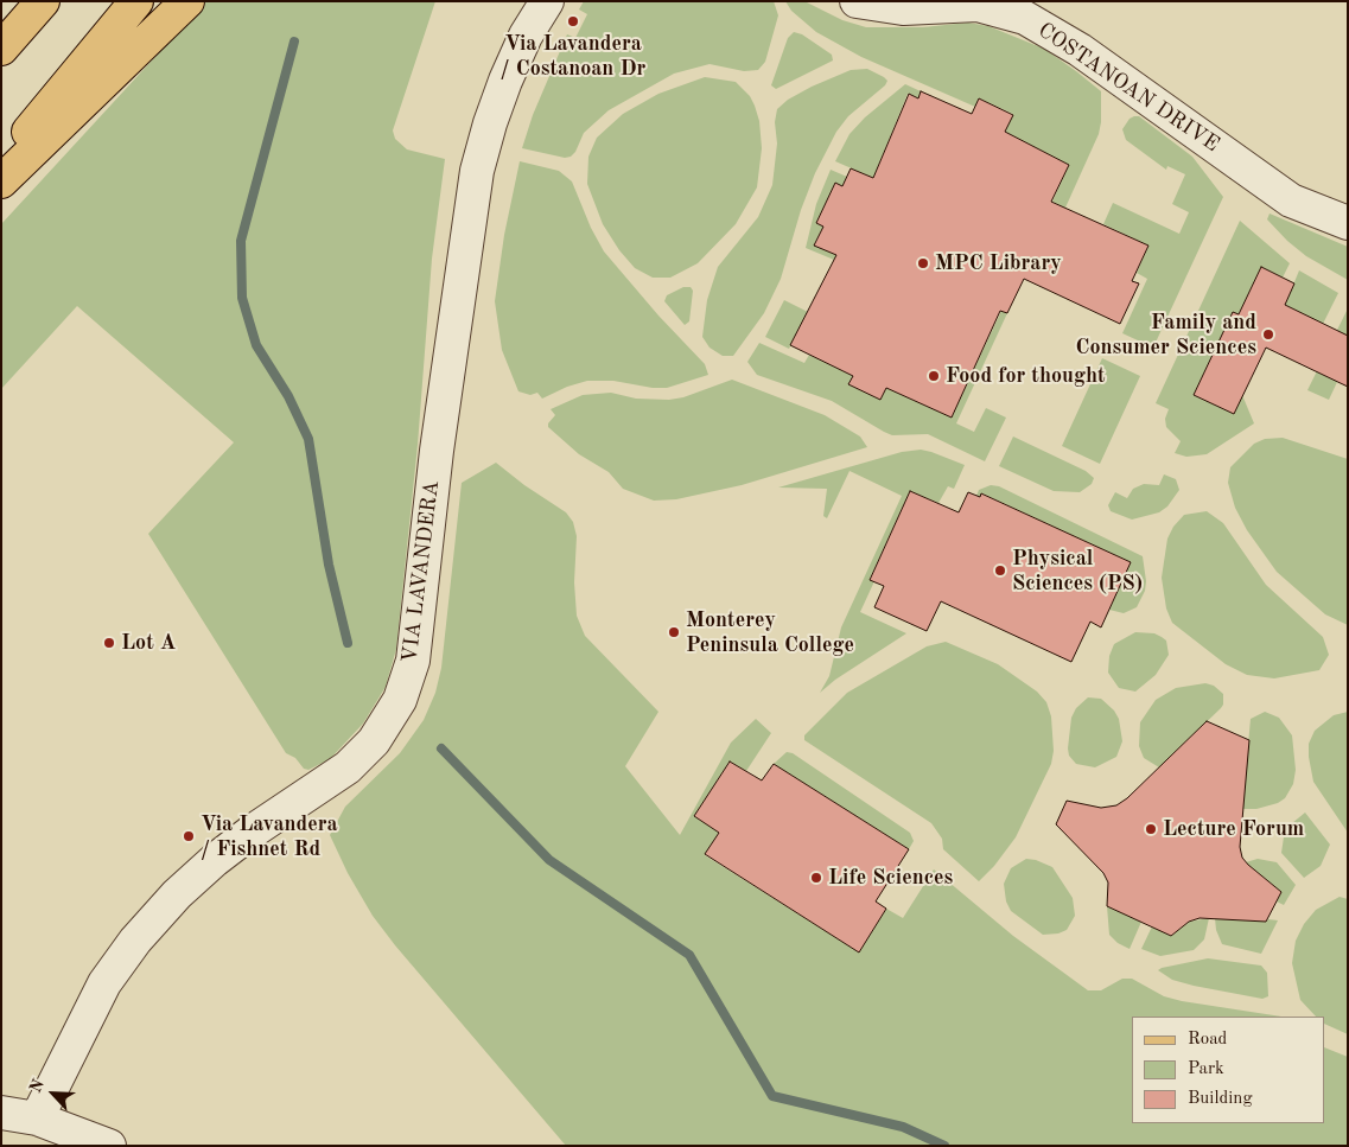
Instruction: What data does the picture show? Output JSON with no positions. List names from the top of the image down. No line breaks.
{"streets":{"street":["COSTANOAN DRIVE","VIA LAVANDERA"]},"places":["Via Lavandera / Costanoan Dr","MPC Library","Family and Consumer Sciences","Food for thought","Physical Sciences (PS)","Monterey Peninsula College","Lot A","Lecture Forum","Via Lavandera / Fishnet Rd","Life Sciences"],"legend":["Road","Park","Building"],"north":"top left"}
